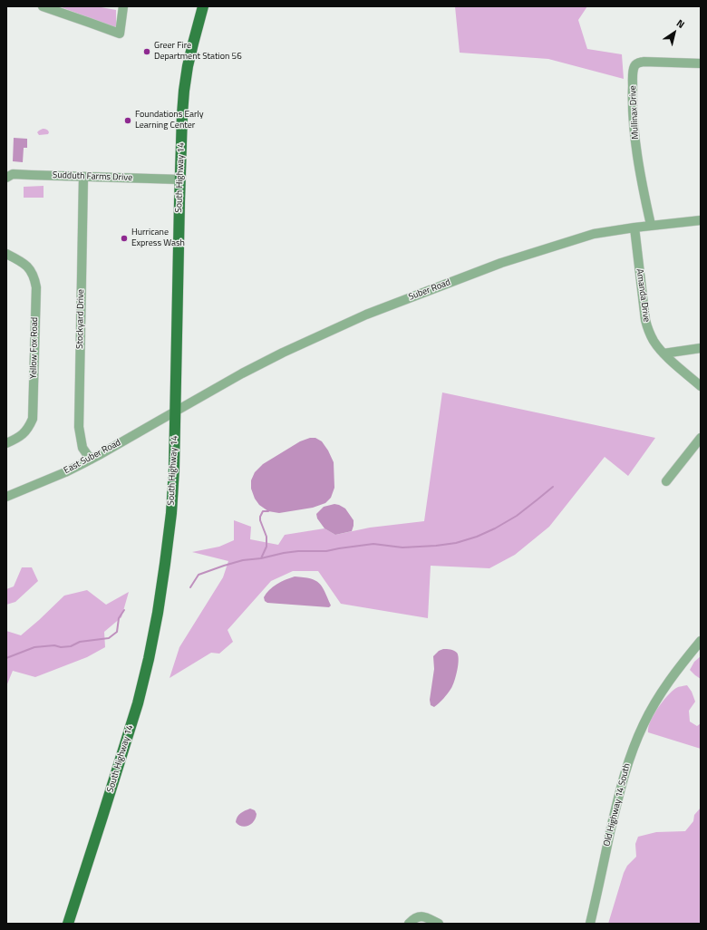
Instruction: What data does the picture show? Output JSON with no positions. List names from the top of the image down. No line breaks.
{"streets":{"main road":["South Highway 14"],"street":["Mullinax Drive","Sudduth Farms Drive","Suber Road","Amanda Drive","Stockyard Drive","Yellow Fox Road","East Suber Road","Old Highway 14 South"]},"crossings":[["Mullinax Drive","Suber Road"],["Sudduth Farms Drive","South Highway 14"],["Sudduth Farms Drive","Stockyard Drive"],["South Highway 14","Suber Road"],["South Highway 14","East Suber Road"],["Suber Road","Amanda Drive"],["Suber Road","East Suber Road"],["Stockyard Drive","East Suber Road"]],"places":["Greer Fire Department Station 56","Foundations Early Learning Center","Hurricane Express Wash"],"north":"top right"}
